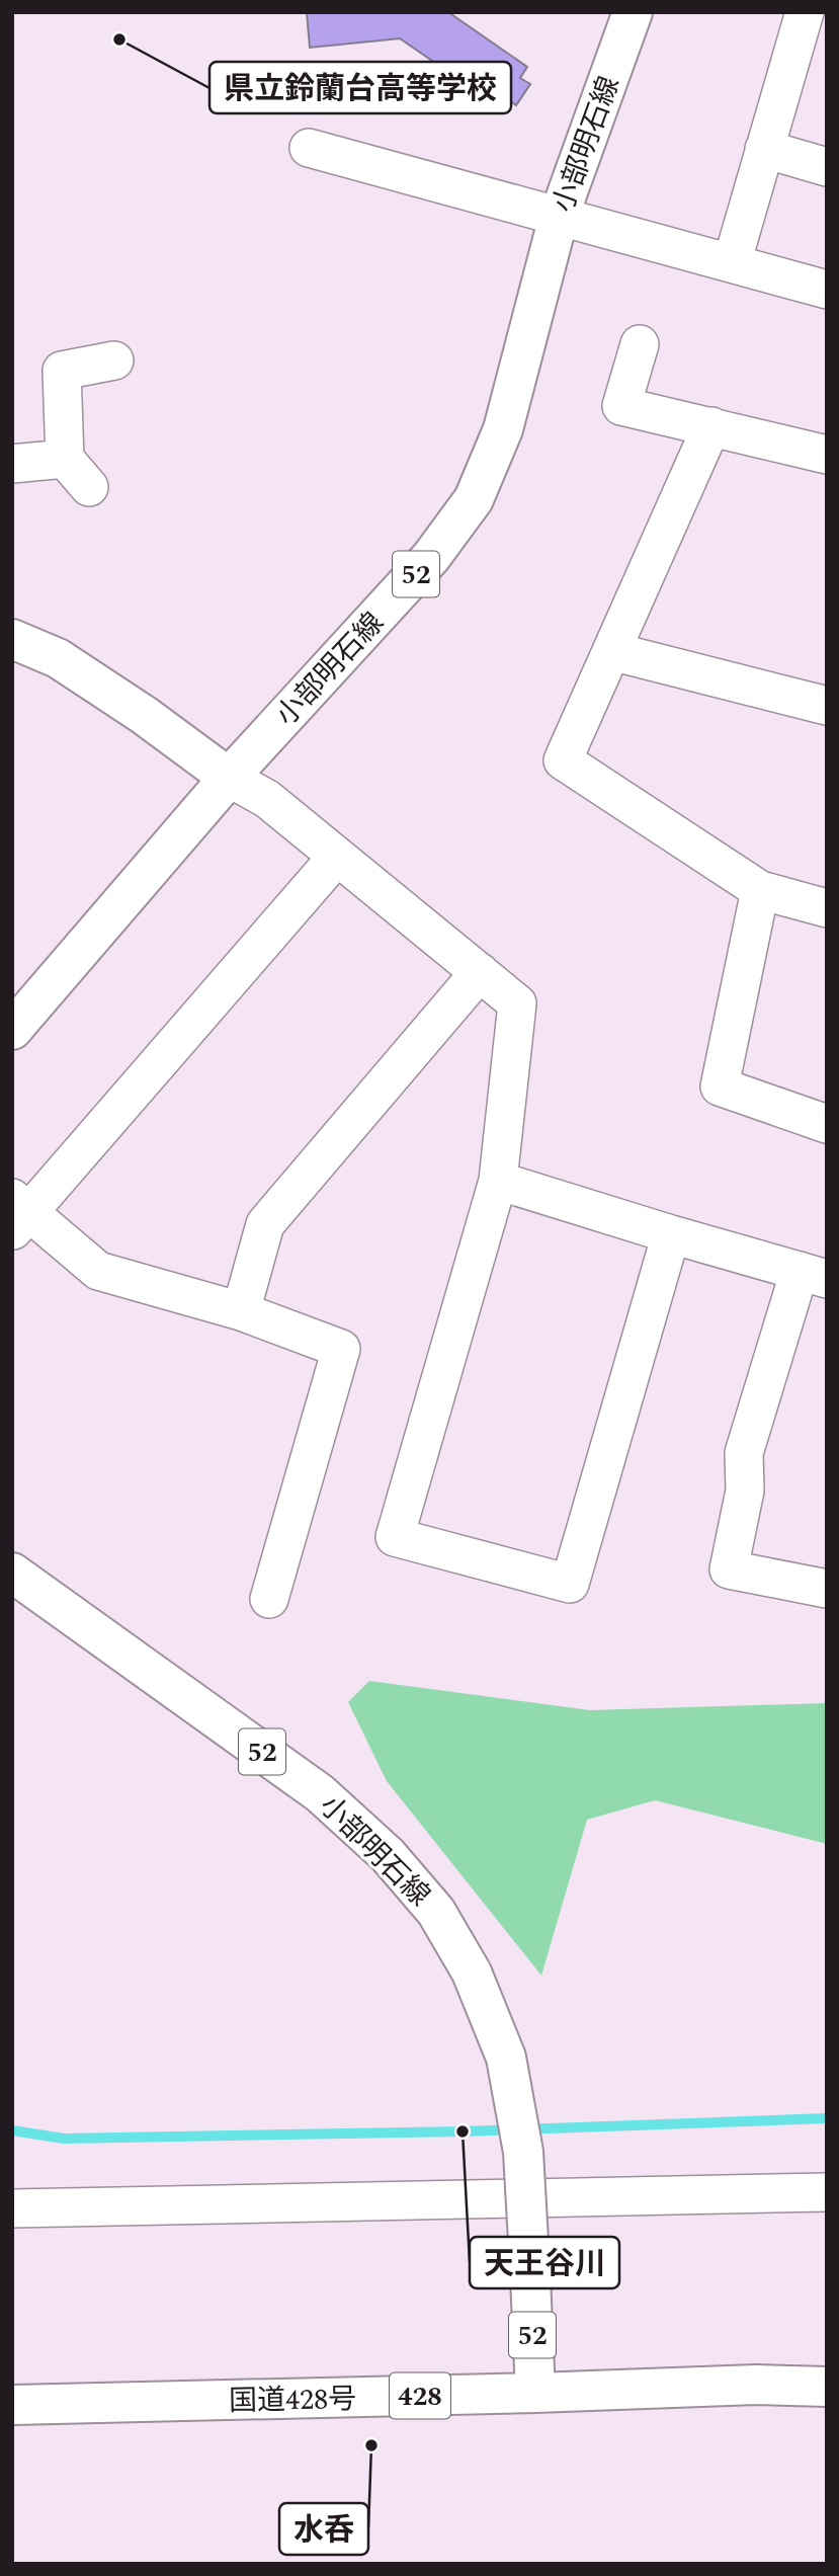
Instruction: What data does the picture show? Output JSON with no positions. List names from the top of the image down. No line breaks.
{"streets":{"main road":["小部明石線","52","428","国道428号"]},"crossings":[["小部明石線","国道428号"]],"places":["県立鈴蘭台高等学校","天王谷川","水呑"]}
